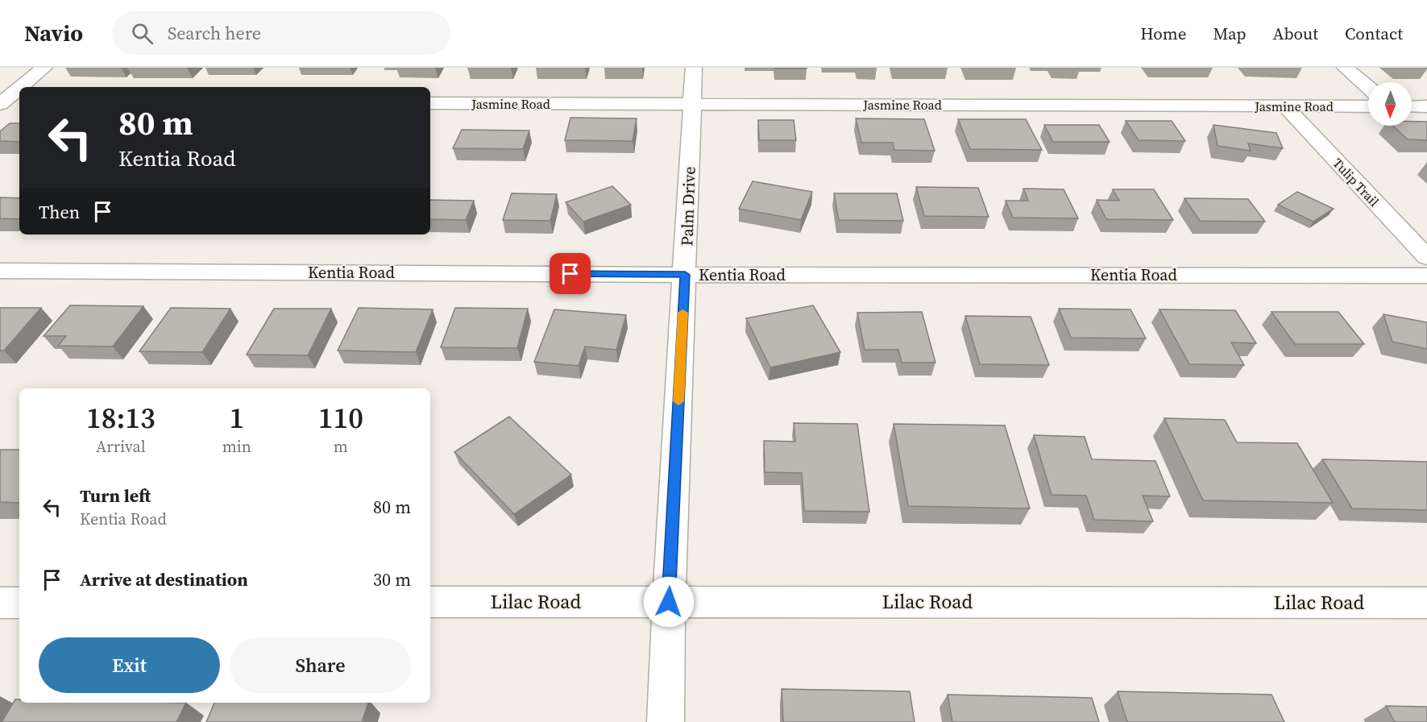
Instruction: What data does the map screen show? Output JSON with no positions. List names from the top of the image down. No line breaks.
{"streets":{"street":["Jasmine Road","Tulip Trail","Palm Drive","Kentia Road","Lilac Road"]},"crossings":[["Jasmine Road","Tulip Trail"],["Jasmine Road","Palm Drive"],["Palm Drive","Kentia Road"],["Palm Drive","Lilac Road"]],"north":"bottom","page":{"header":"Navio","search":"Search here","nav":["Home","Map","About","Contact"],"turn":["80 m","Kentia Road"],"then":"Then","eta":["18:13","Arrival","1","min","110","m"],"list":[{"name":"Turn left","note":"Kentia Road","value":"80 m"},{"name":"Arrive at destination","value":"30 m"}],"buttons":["Exit","Share"]}}
